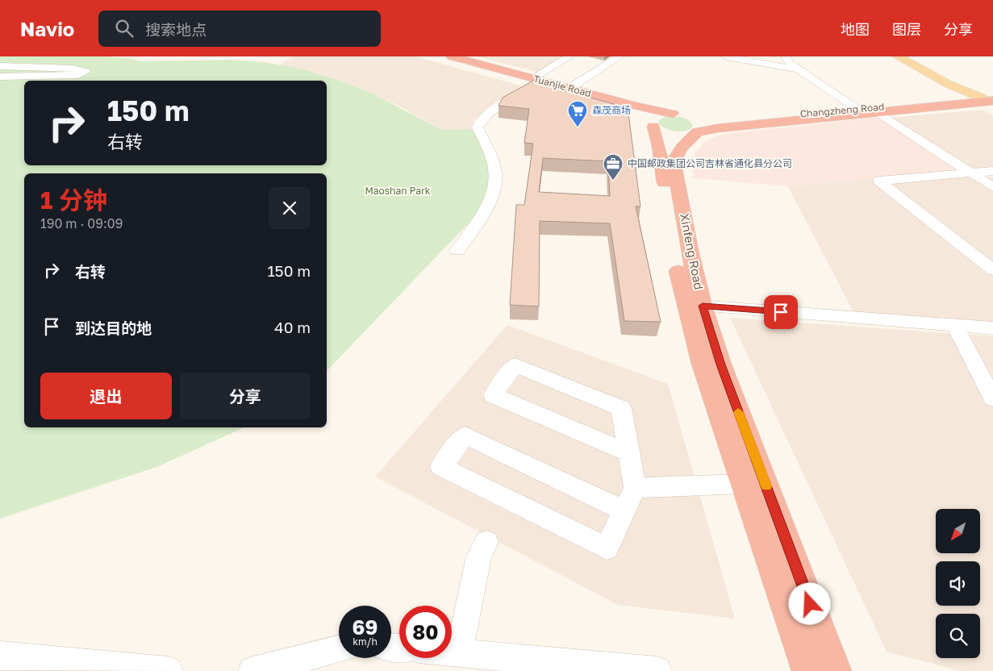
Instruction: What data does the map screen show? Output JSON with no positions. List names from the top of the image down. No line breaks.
{"streets":{"highway":["Tuanjie Road","Changzheng Road","Xinfeng Road"]},"crossings":[["Tuanjie Road","Changzheng Road"],["Tuanjie Road","Xinfeng Road"],["Changzheng Road","Xinfeng Road"]],"parks":["Maoshan Park"],"places":{"supermarket":["森茂商场"],"office":["中国邮政集团公司吉林省通化县分公司"]},"north":"bottom left","page":{"header":"Navio","search":"搜索地点","nav":["地图","图层","分享"],"turn":["150 m","右转"],"heading":["1 分钟","190 m · 09:09"],"list":[{"name":"右转","value":"150 m"},{"name":"到达目的地","value":"40 m"}],"buttons":["退出","分享"],"speed":"69 km/h","limit":"80"}}
